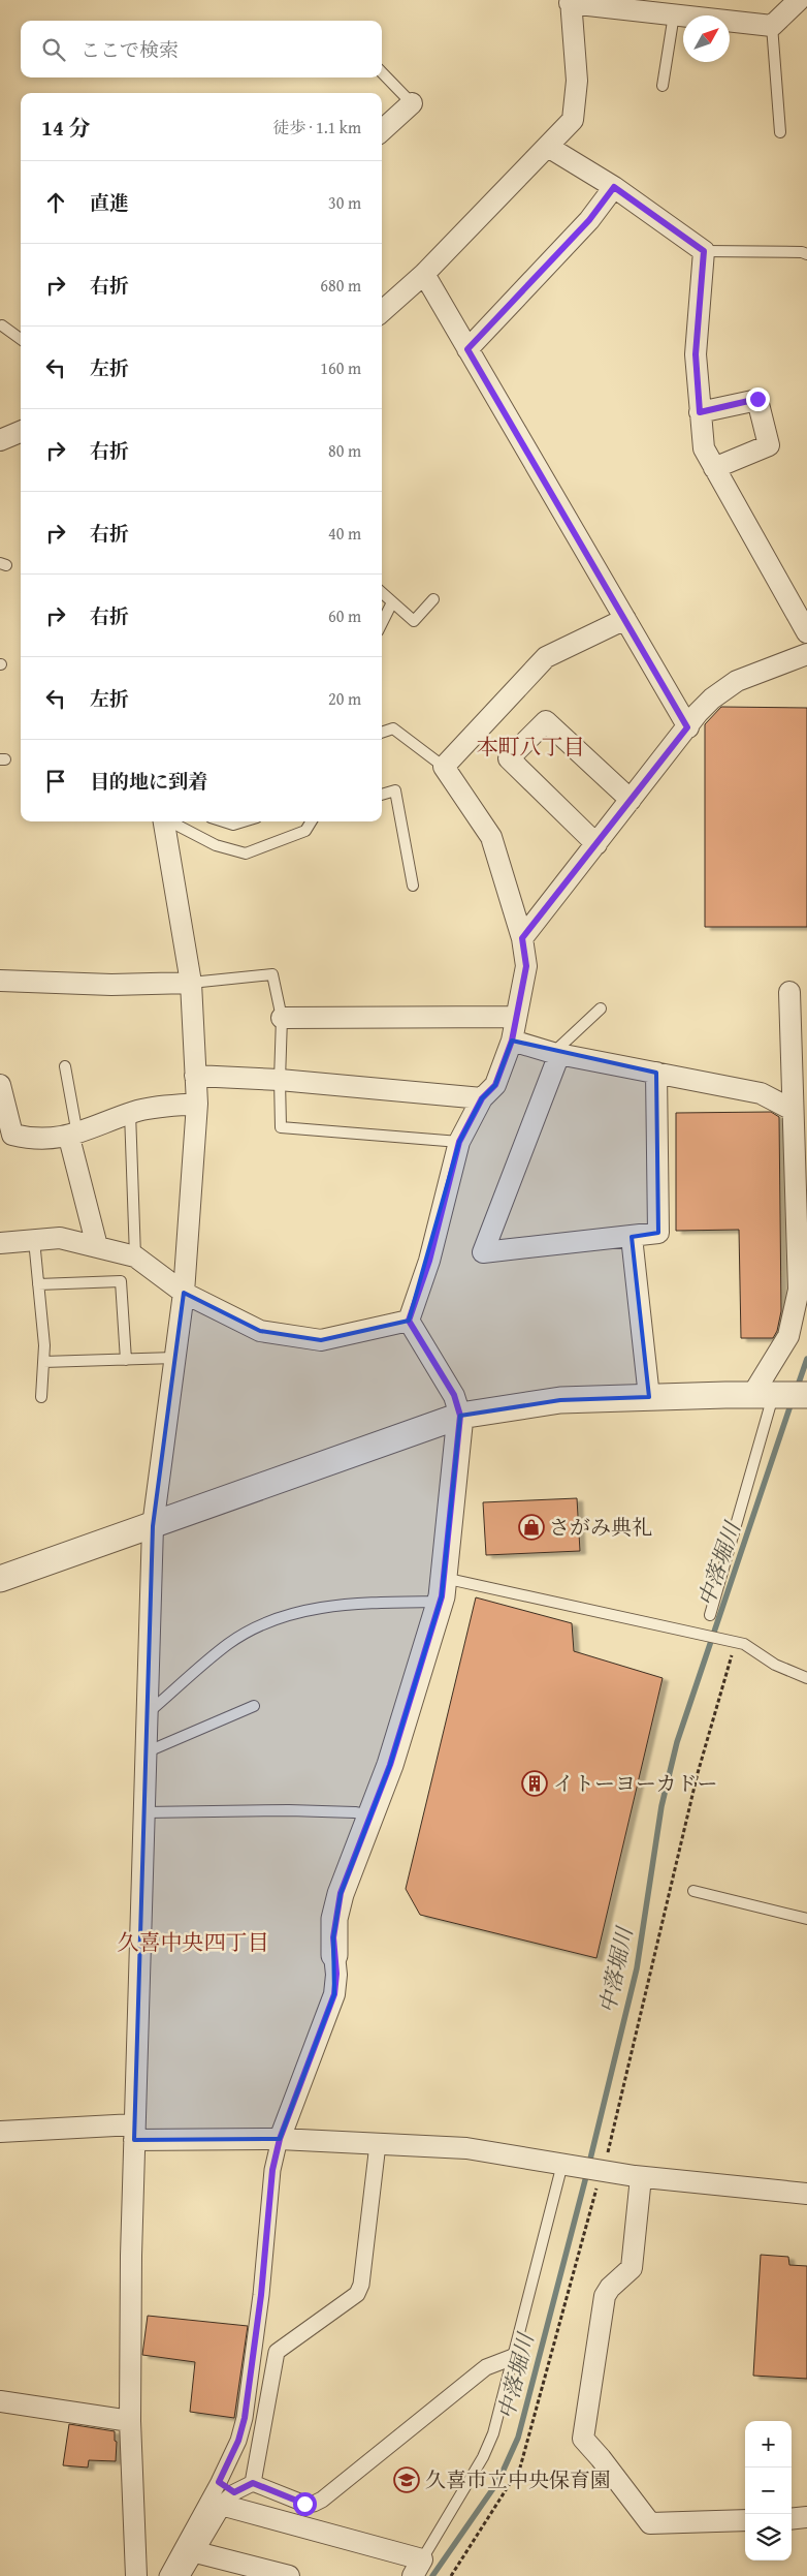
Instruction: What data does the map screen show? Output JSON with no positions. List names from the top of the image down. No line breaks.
{"districts":["本町八丁目","久喜中央四丁目"],"water":["中落堀川"],"places":{"shop":["さがみ典礼"],"building":["イトーヨーカドー"],"school or university":["久喜市立中央保育園"]},"north":"top right","page":{"search":"ここで検索","heading":["14 分","徒歩 · 1.1 km"],"list":[["直進","30 m"],["右折","680 m"],["左折","160 m"],["右折","80 m"],["右折","40 m"],["右折","60 m"],["左折","20 m"],"目的地に到着"],"map_buttons":["+","−"]}}
